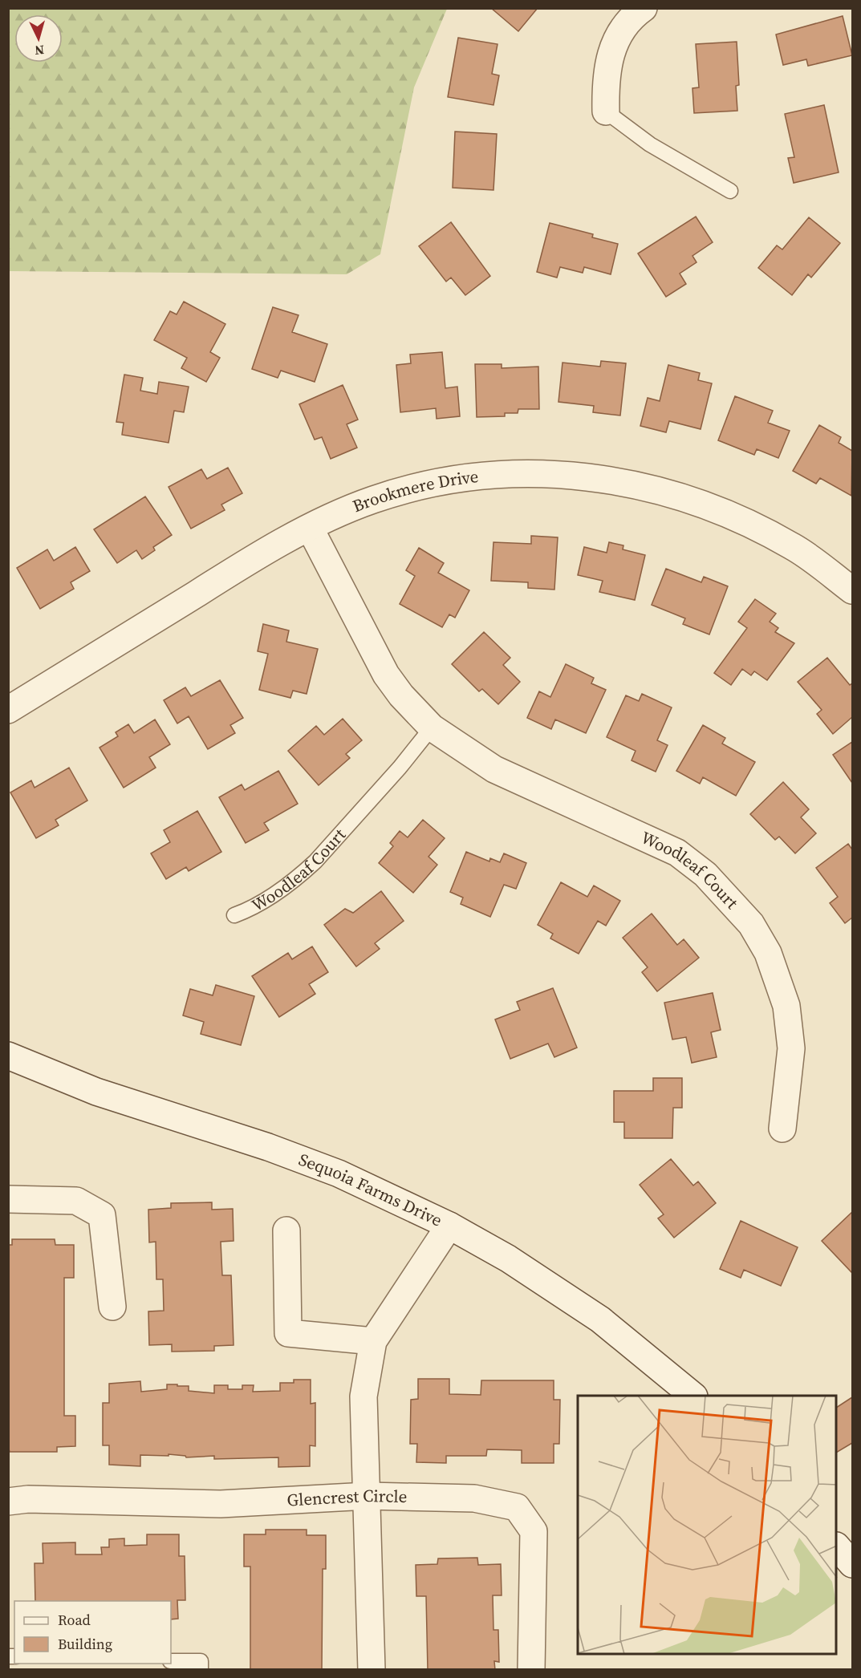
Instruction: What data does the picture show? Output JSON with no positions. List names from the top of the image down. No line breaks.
{"streets":{"street":["Brookmere Drive","Woodleaf Court","Sequoia Farms Drive","Glencrest Circle"]},"crossings":[["Brookmere Drive","Woodleaf Court"]],"legend":["Road","Building"],"north":"bottom"}
